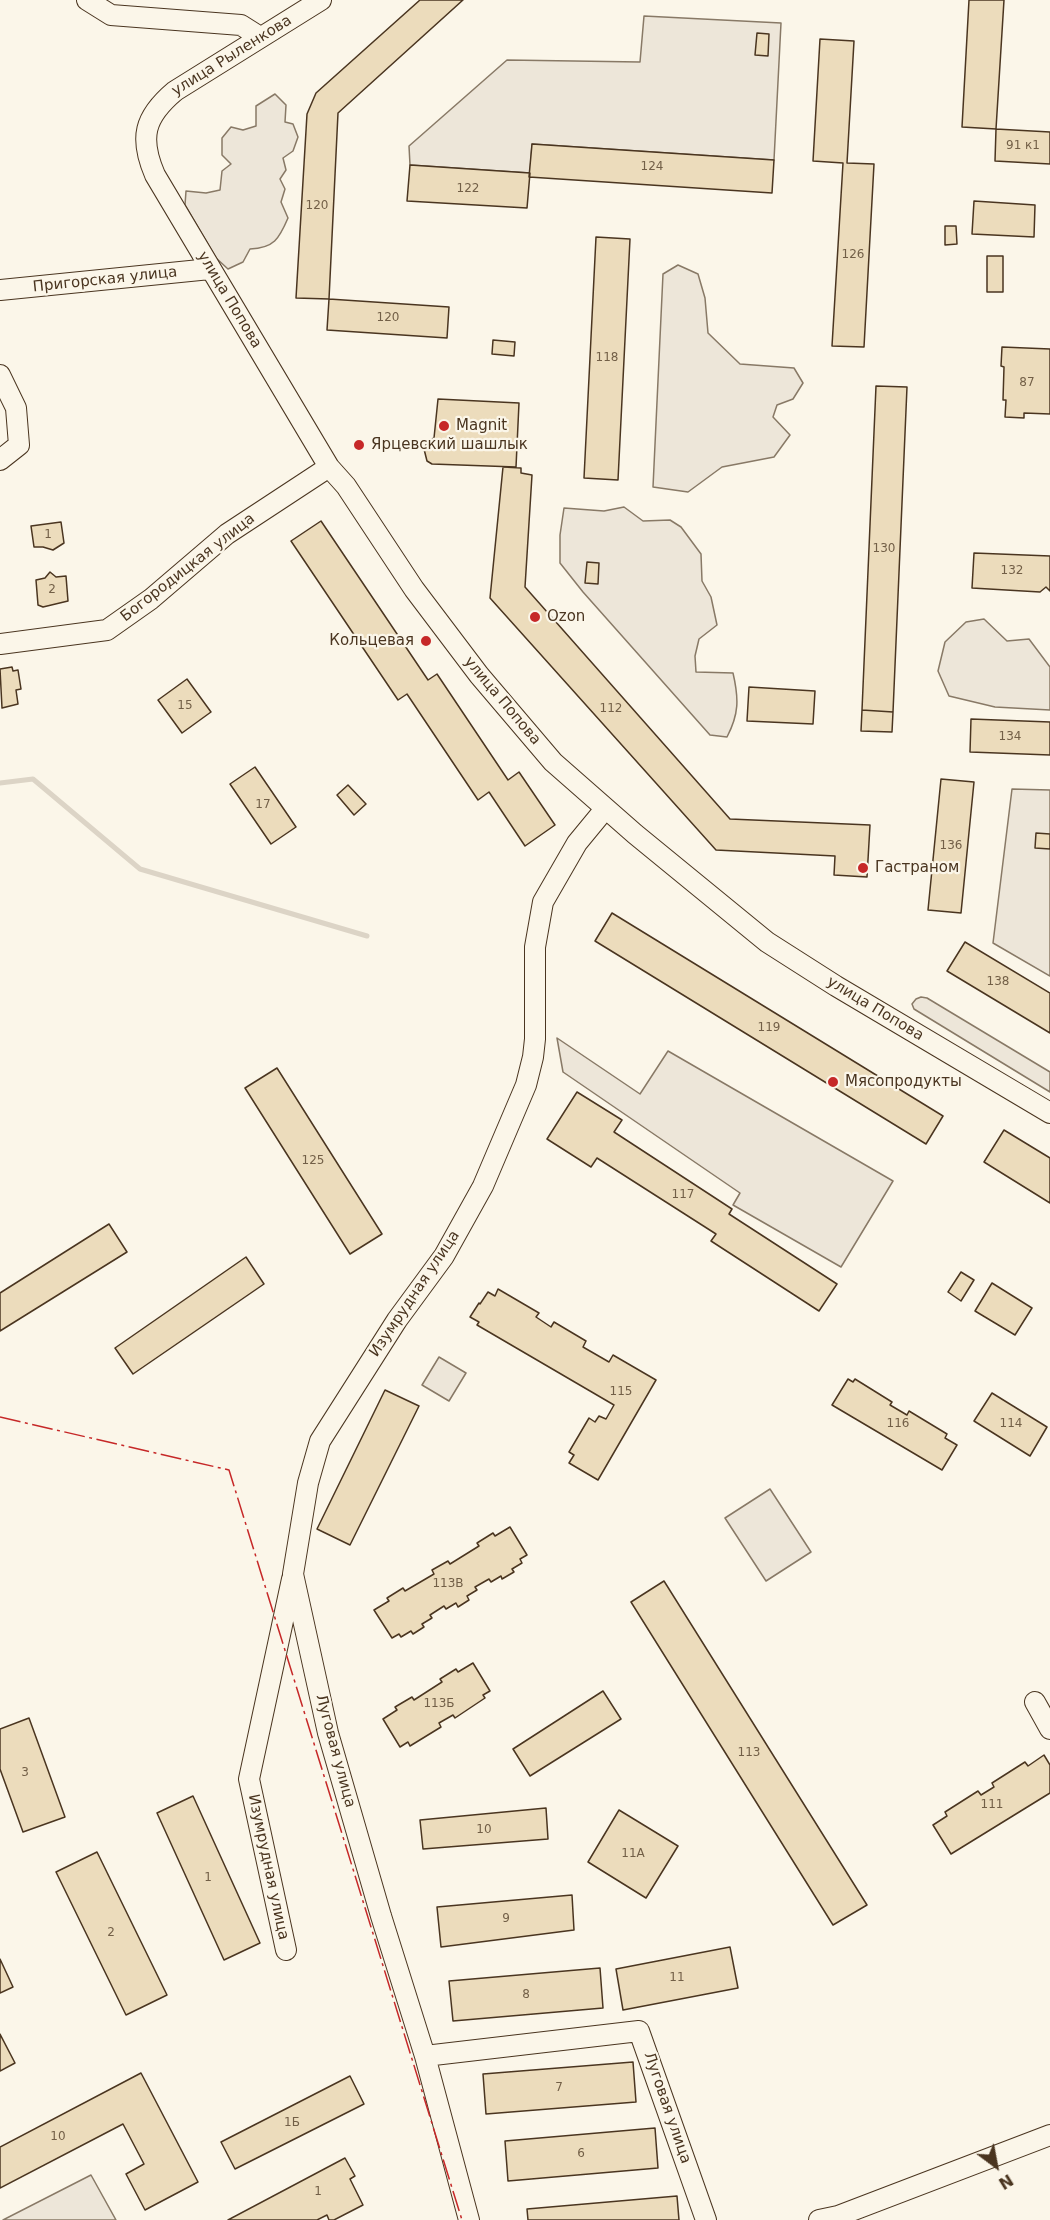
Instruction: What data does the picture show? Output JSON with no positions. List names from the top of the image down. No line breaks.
{"streets":{"street":["улица Рыленкова","Пригорская улица","улица Попова","Богородицкая улица","Изумрудная улица","Луговая улица"]},"crossings":[["улица Рыленкова","улица Попова"],["Пригорская улица","улица Попова"],["улица Попова","Богородицкая улица"],["улица Попова","Изумрудная улица"],["Изумрудная улица","Луговая улица"]],"places":["Magnit","Ярцевский шашлык","Ozon","Кольцевая","Гастраном","Мясопродукты"],"house_numbers":["91 к1","124","122","120","126","120","118","87","1","130","132","2","15","112","134","17","136","138","119","125","117","115","116","114","113В","113Б","113","3","111","10","11А","1","9","2","11","8","7","1Б","10","6","1"],"north":"bottom right"}
